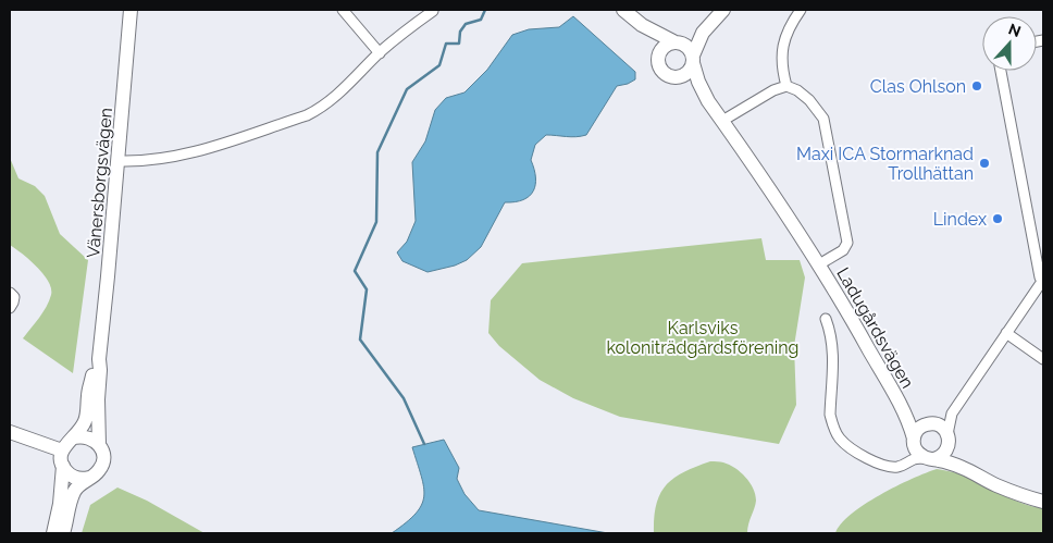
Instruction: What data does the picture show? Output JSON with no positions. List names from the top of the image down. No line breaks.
{"streets":{"main road":["Vänersborgsvägen","Ladugårdsvägen"]},"parks":["Karlsviks koloniträdgårdsförening"],"places":["Clas Ohlson","Maxi ICA Stormarknad Trollhättan","Lindex"],"north":"top"}
